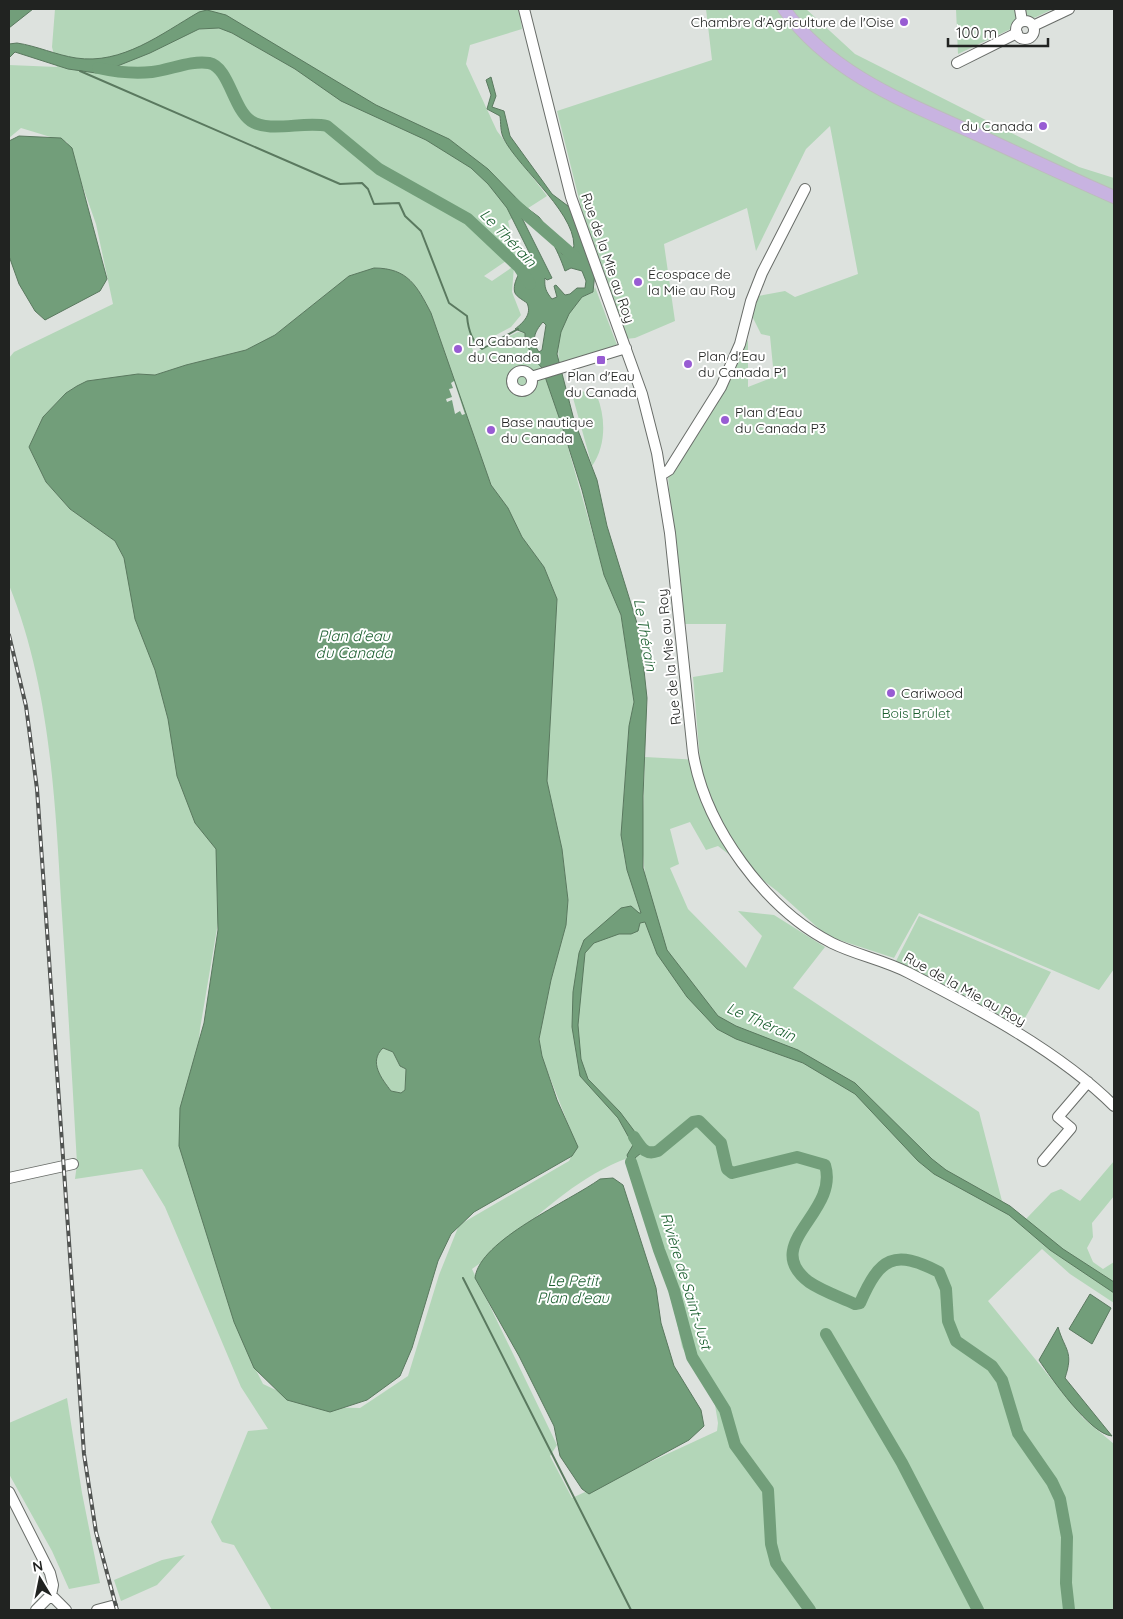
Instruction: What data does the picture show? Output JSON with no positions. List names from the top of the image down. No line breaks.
{"streets":{"street":["Rue de la Mie au Roy"]},"water":["Le Thérain","Plan d'eau du Canada","Le Petit Plan d'eau","Rivière de Saint-Just"],"parks":["Bois Brûlet"],"places":{"other":["Chambre d'Agriculture de l'Oise","du Canada","Écospace de la Mie au Roy","La Cabane du Canada","Plan d'Eau du Canada P1","Plan d'Eau du Canada P3","Base nautique du Canada","Cariwood"],"transit":["Plan d'Eau du Canada"]},"scale_bar":"100 m","north":"top"}
